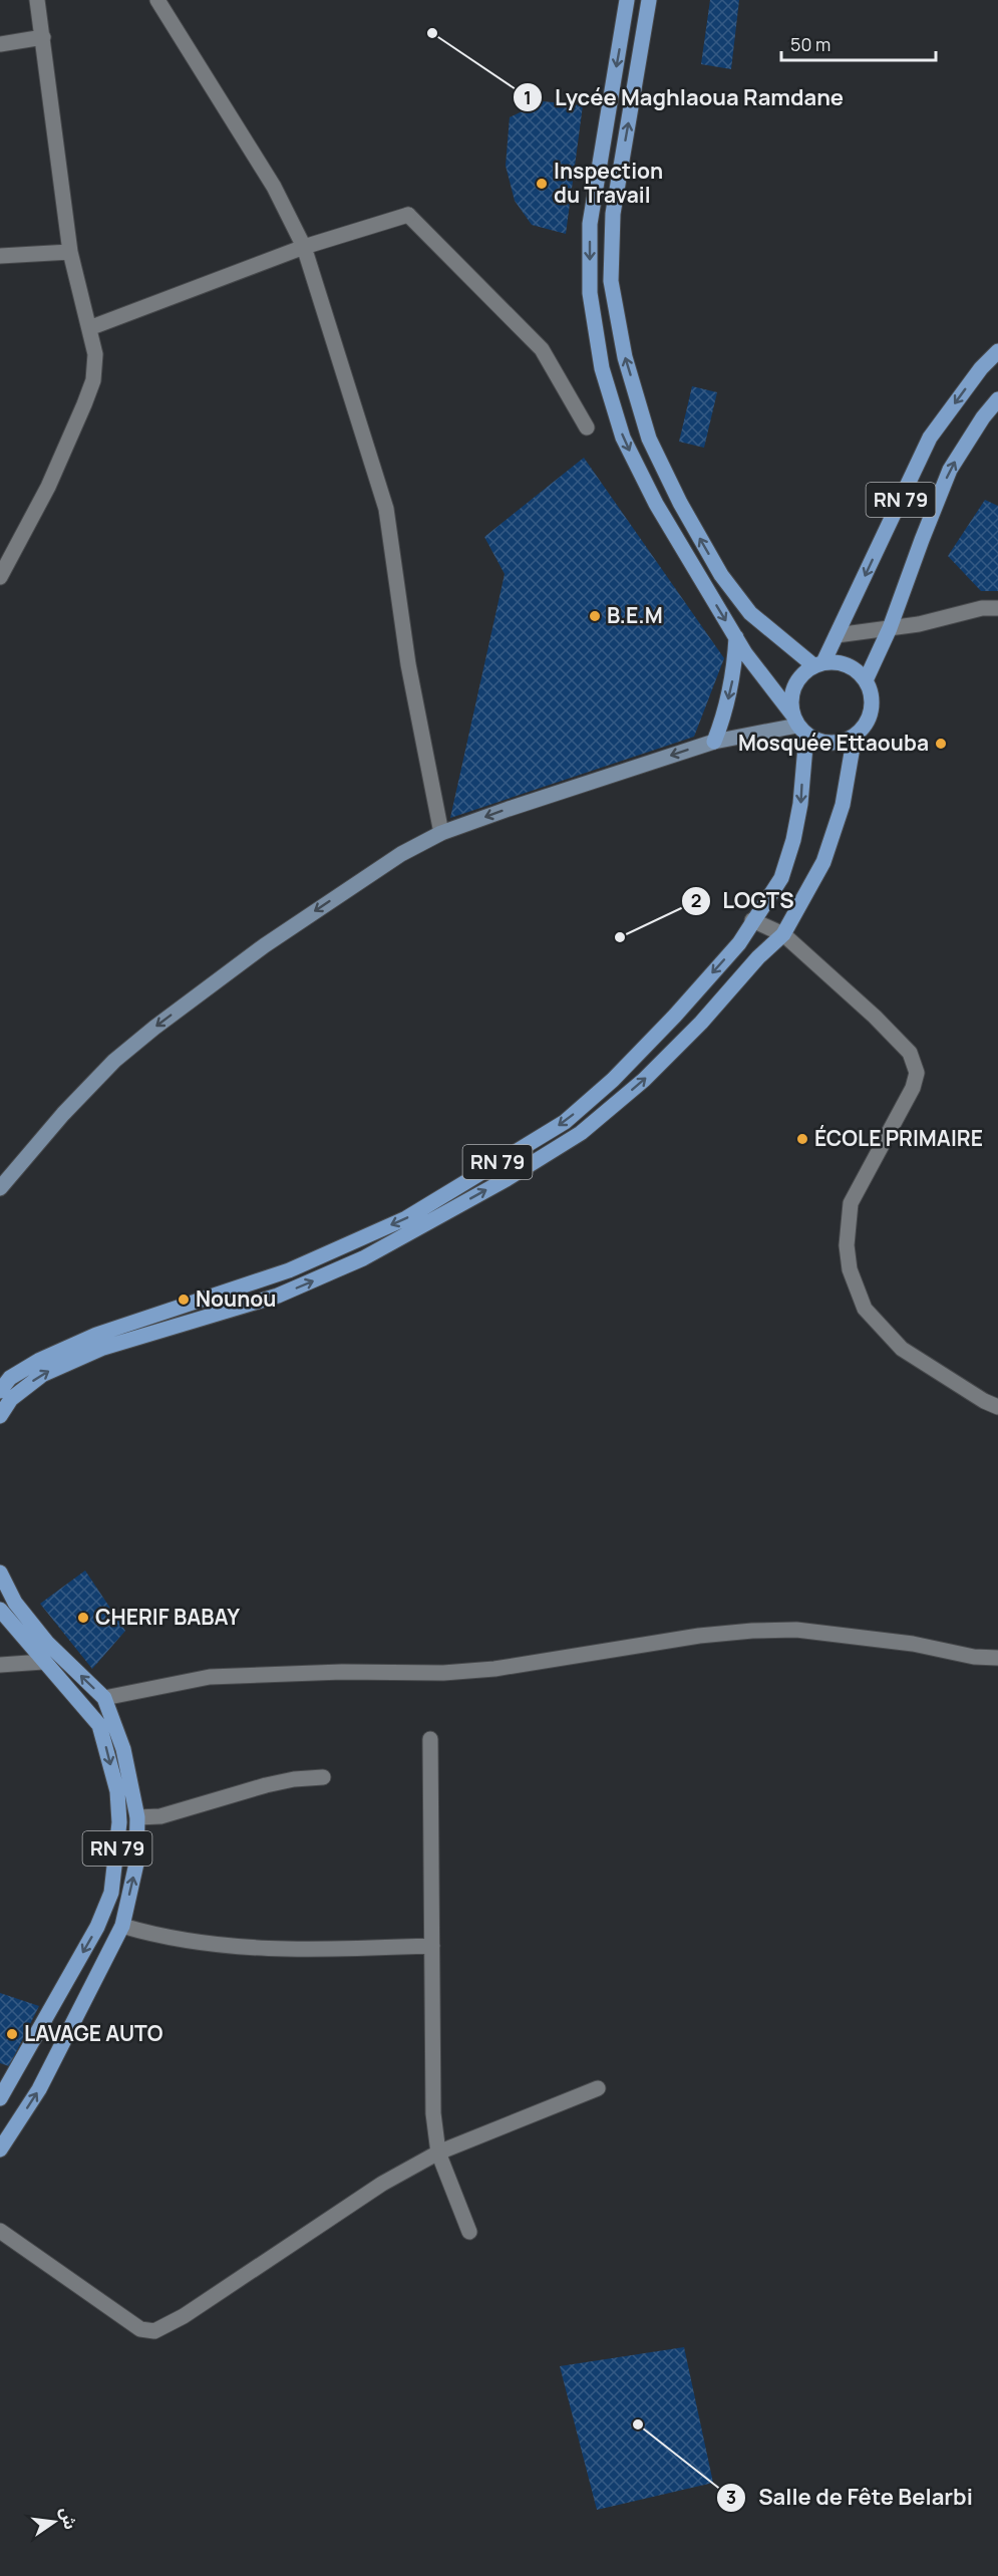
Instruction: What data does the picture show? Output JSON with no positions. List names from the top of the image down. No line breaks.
{"streets":{"main road":["RN 79"]},"places":["Lycée Maghlaoua Ramdane","Inspection du Travail","B.E.M","Mosquée Ettaouba","LOGTS","ÉCOLE PRIMAIRE","Nounou","CHERIF BABAY","LAVAGE AUTO","Salle de Fête Belarbi"],"scale_bar":"50 m","north":"right"}
